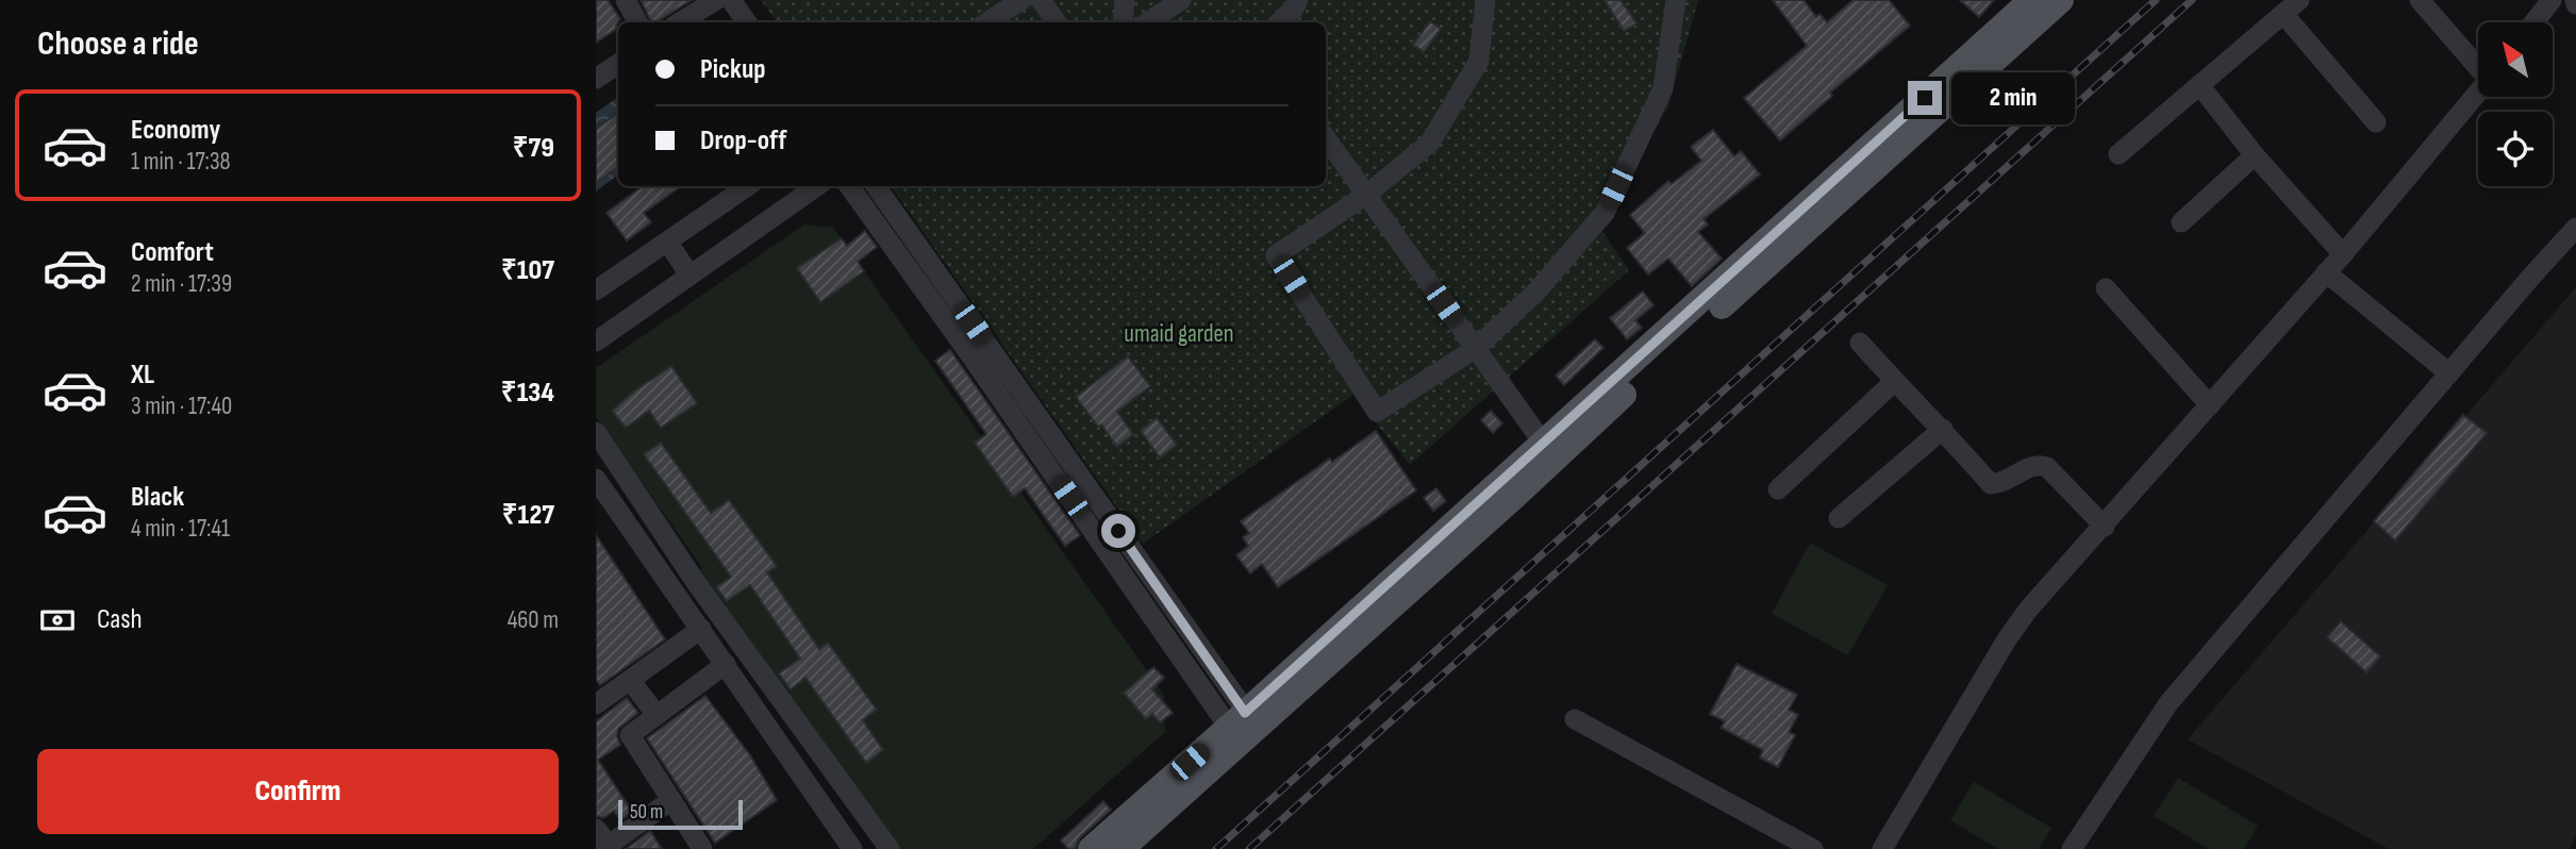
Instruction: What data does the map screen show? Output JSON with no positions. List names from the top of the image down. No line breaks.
{"parks":["umaid garden"],"scale_bar":"50 m","north":"top left","page":{"heading":"Choose a ride","banner":["Pickup","Drop-off"],"bubble":"2 min","list":[{"name":"Economy","note":"1 min · 17:38","value":"₹79"},{"name":"Comfort","note":"2 min · 17:39","value":"₹107"},{"name":"XL","note":"3 min · 17:40","value":"₹134"},{"name":"Black","note":"4 min · 17:41","value":"₹127"}],"pay":["Cash","460 m"],"buttons":"Confirm","scale":"50 m"}}
